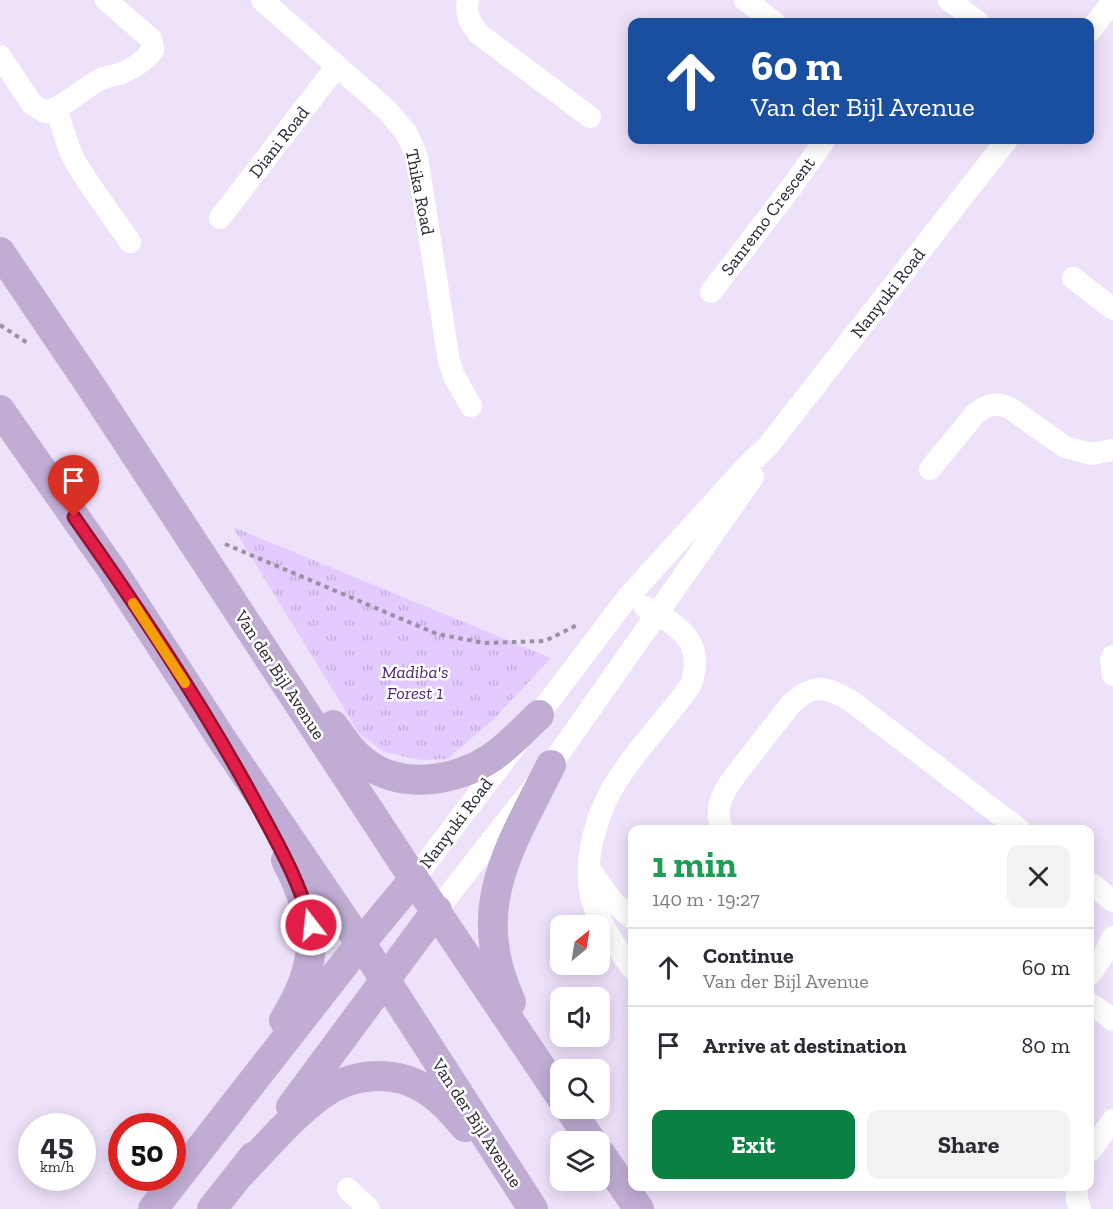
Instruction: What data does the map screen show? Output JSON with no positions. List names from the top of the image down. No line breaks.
{"streets":{"main road":["Nanyuki Road","Van der Bijl Avenue"],"street":["Diani Road","Thika Road","Sanremo Crescent"]},"crossings":[["Diani Road","Thika Road"],["Nanyuki Road","Van der Bijl Avenue"]],"parks":["Madiba's Forest 1"],"north":"top right","page":{"turn":["60 m","Van der Bijl Avenue"],"heading":["1 min","140 m · 19:27"],"list":[{"name":"Continue","note":"Van der Bijl Avenue","value":"60 m"},{"name":"Arrive at destination","value":"80 m"}],"buttons":["Exit","Share"],"speed":"45 km/h","limit":"50"}}
